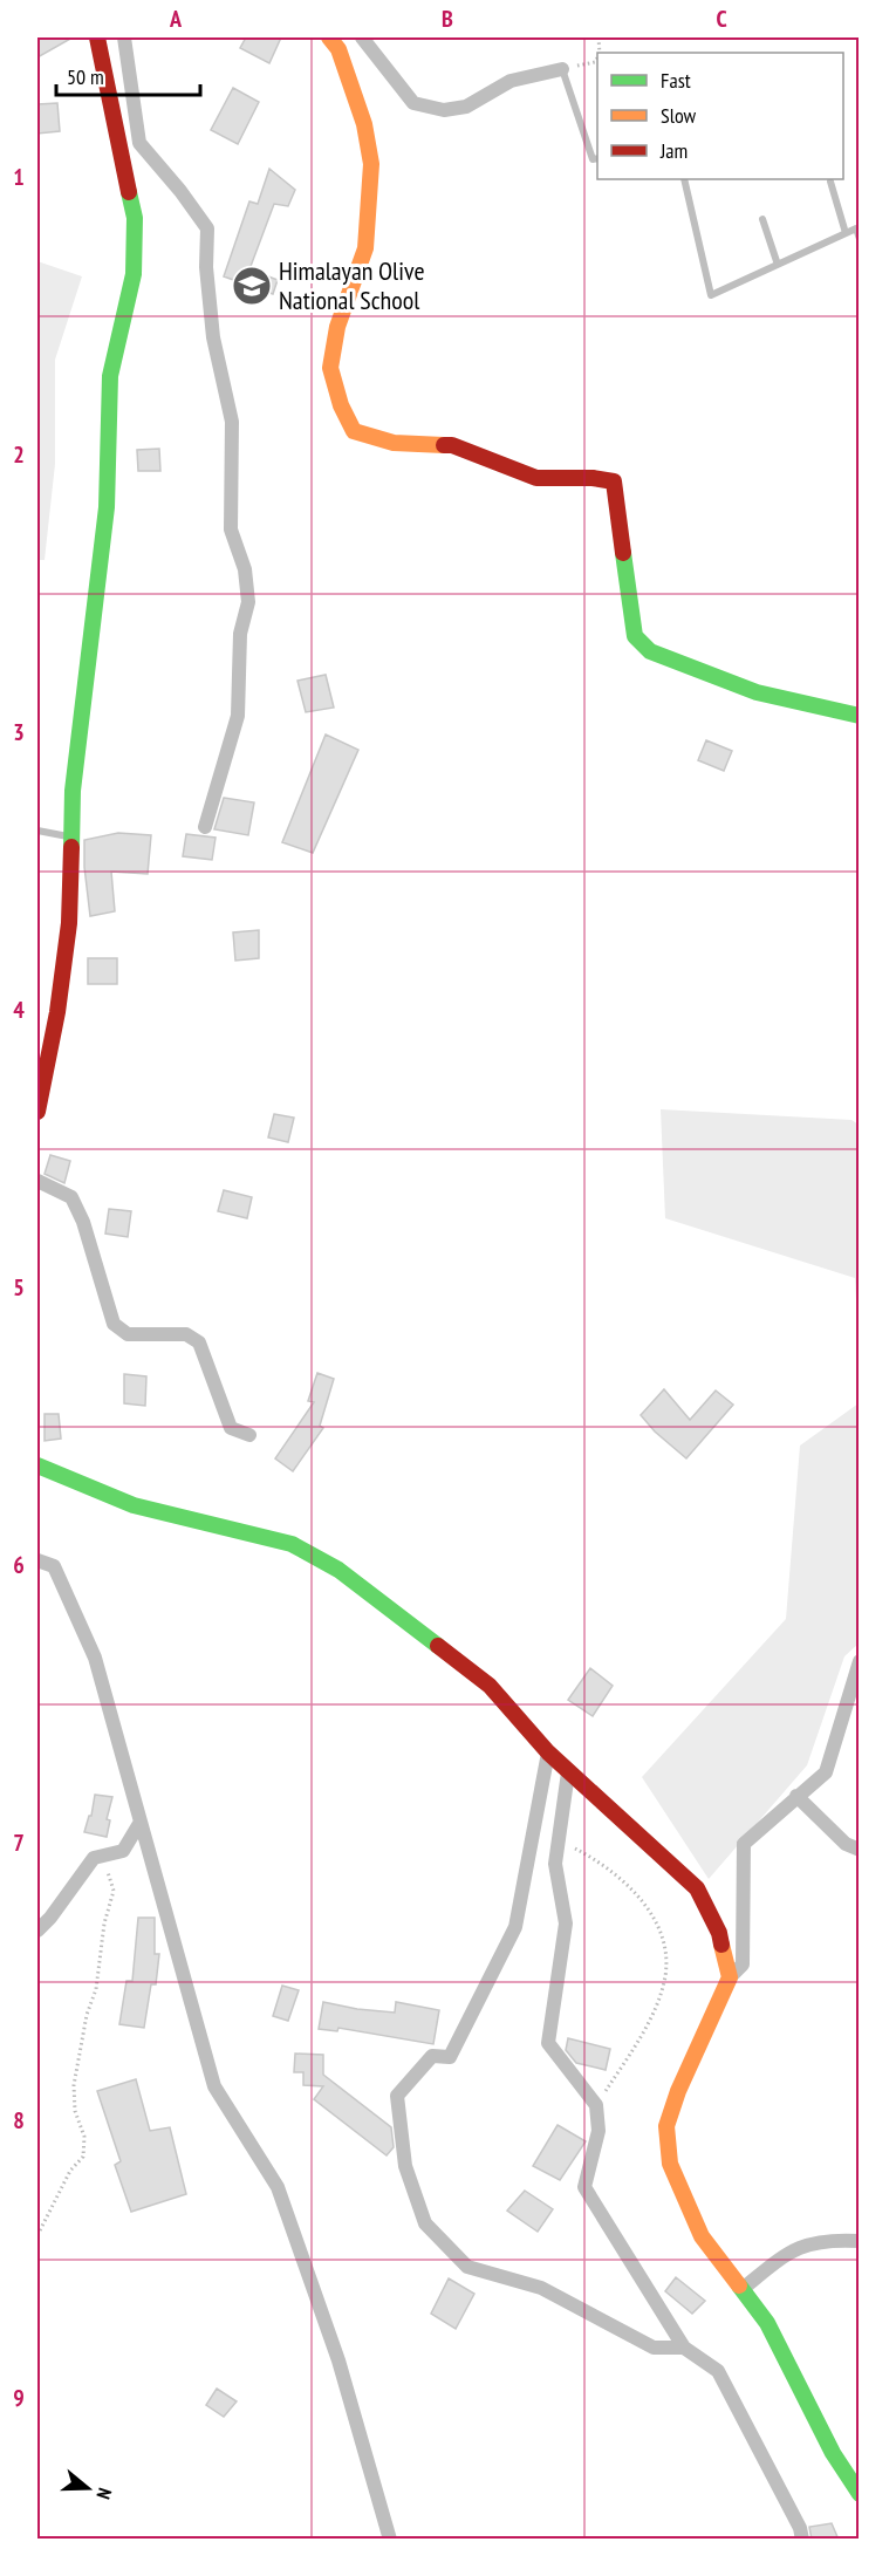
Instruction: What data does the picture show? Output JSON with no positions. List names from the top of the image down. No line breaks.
{"places":{"school or university":["Himalayan Olive National School"]},"legend":["Fast","Slow","Jam"],"scale_bar":"50 m","north":"right","grid":{"columns":["A","B","C"],"rows":["1","2","3","4","5","6","7","8","9"]}}
